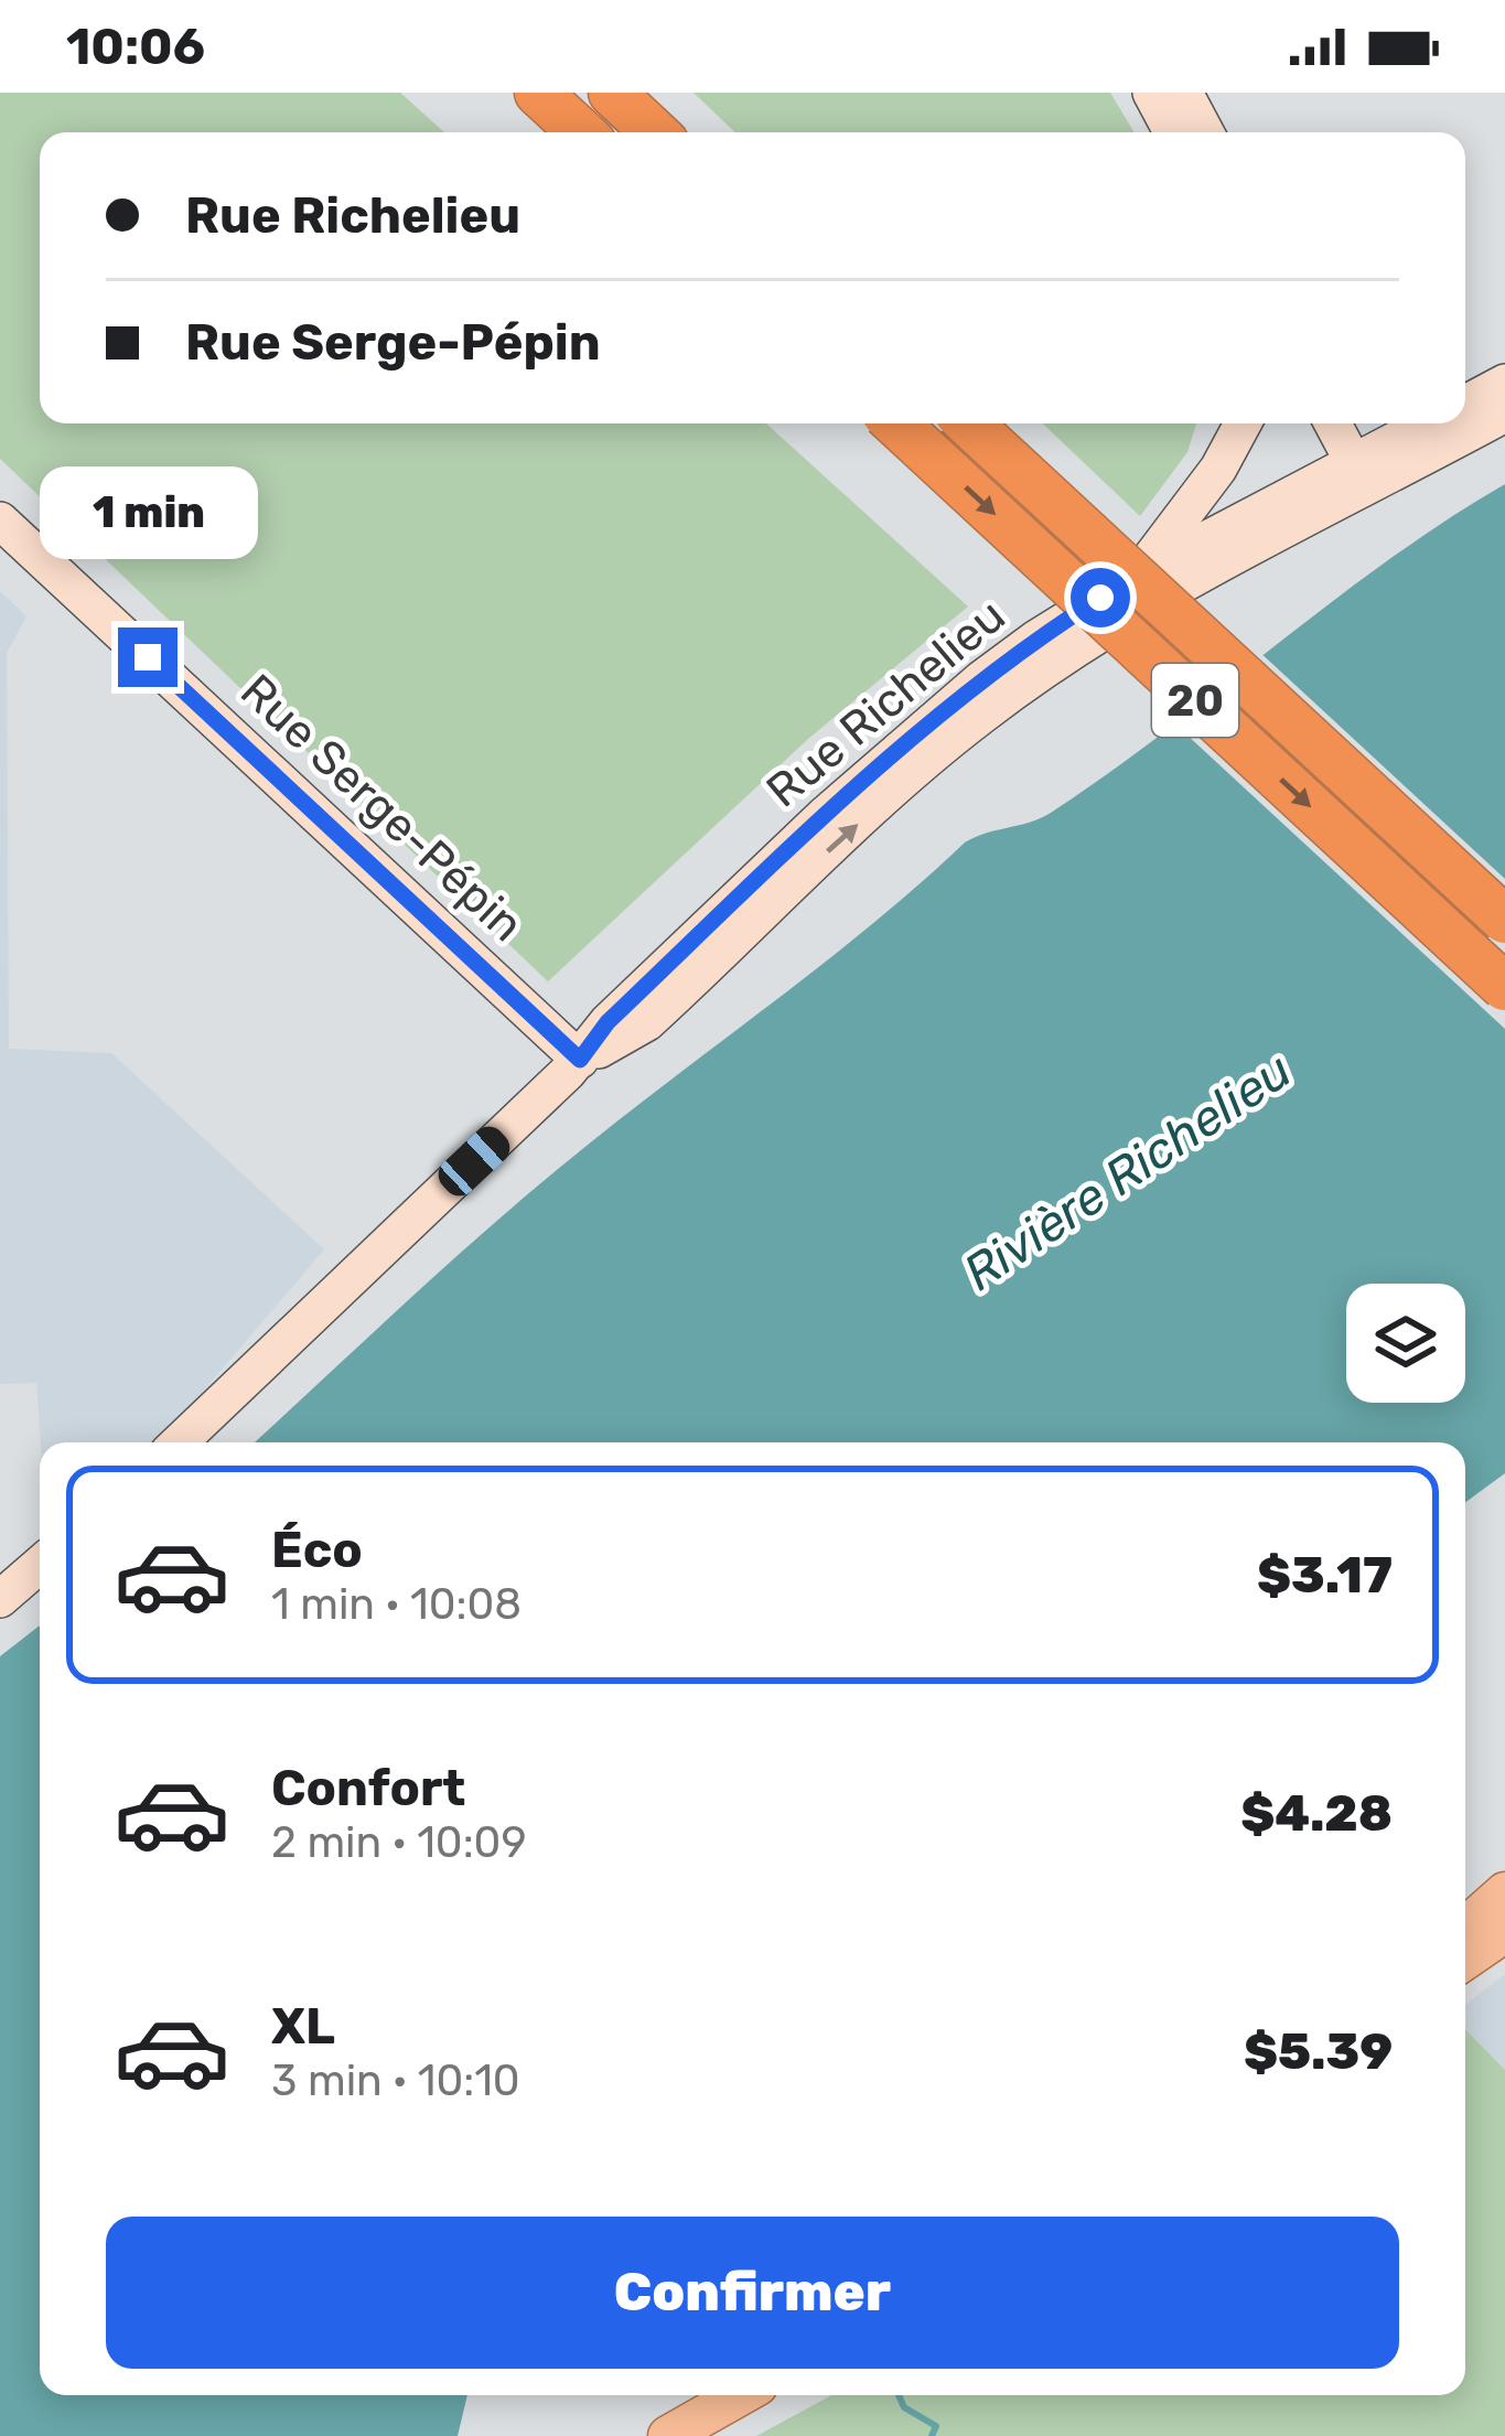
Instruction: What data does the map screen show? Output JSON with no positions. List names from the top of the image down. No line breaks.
{"streets":{"highway":["20"],"main road":["Rue Richelieu","Rue Serge-Pépin"]},"crossings":[["Rue Richelieu","Rue Serge-Pépin"]],"water":["Rivière Richelieu"],"page":{"status":"10:06","banner":["Rue Richelieu","Rue Serge-Pépin"],"bubble":"1 min","list":[{"name":"Éco","note":"1 min · 10:08","value":"$3.17"},{"name":"Confort","note":"2 min · 10:09","value":"$4.28"},{"name":"XL","note":"3 min · 10:10","value":"$5.39"}],"buttons":"Confirmer"}}
